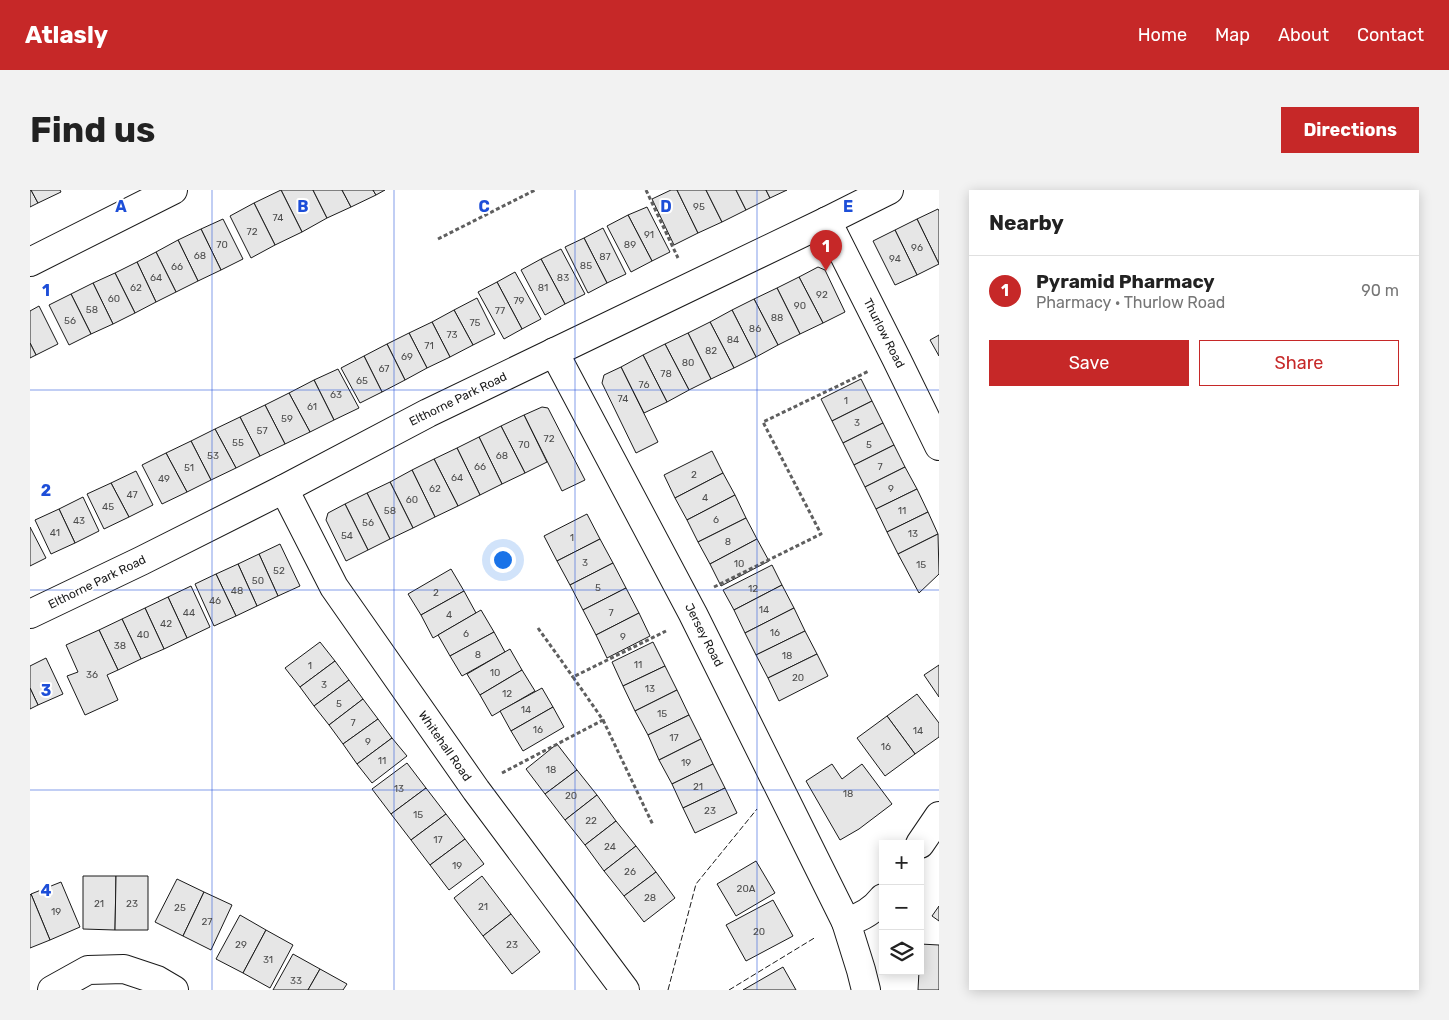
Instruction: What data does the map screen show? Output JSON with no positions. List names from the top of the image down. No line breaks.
{"streets":{"street":["Thurlow Road","Elthorne Park Road","Jersey Road","Whitehall Road"]},"crossings":[["Thurlow Road","Elthorne Park Road"],["Elthorne Park Road","Jersey Road"],["Elthorne Park Road","Whitehall Road"]],"house_numbers":["95","74","72","91","70","89","96","68","87","94","85","66","64","83","62","81","92","60","79","90","58","77","88","56","75","86","73","84","71","82","69","80","67","78","65","76","63","74","1","61","59","3","57","72","55","70","5","53","68","66","7","51","2","64","49","62","9","47","4","60","45","58","11","6","43","56","41","13","54","1","8","3","10","15","52","50","5","12","48","2","46","14","44","7","4","42","16","6","40","9","38","8","18","11","1","10","36","20","3","13","12","5","14","15","7","16","14","17","9","16","11","19","18","21","13","18","20","23","15","22","17","24","19","26","20A","28","21","23","21","25","19","27","20","29","23","31","33"],"page":{"header":"Atlasly","nav":["Home","Map","About","Contact"],"buttons":["Directions",["Save","Share"]],"title":"Find us","heading":"Nearby","pins":"1","list":[{"mark":"1","name":"Pyramid Pharmacy","note":"Pharmacy · Thurlow Road","value":"90 m"}],"map_buttons":["+","−"]},"grid":{"columns":["A","B","C","D","E"],"rows":["1","2","3","4"]}}
